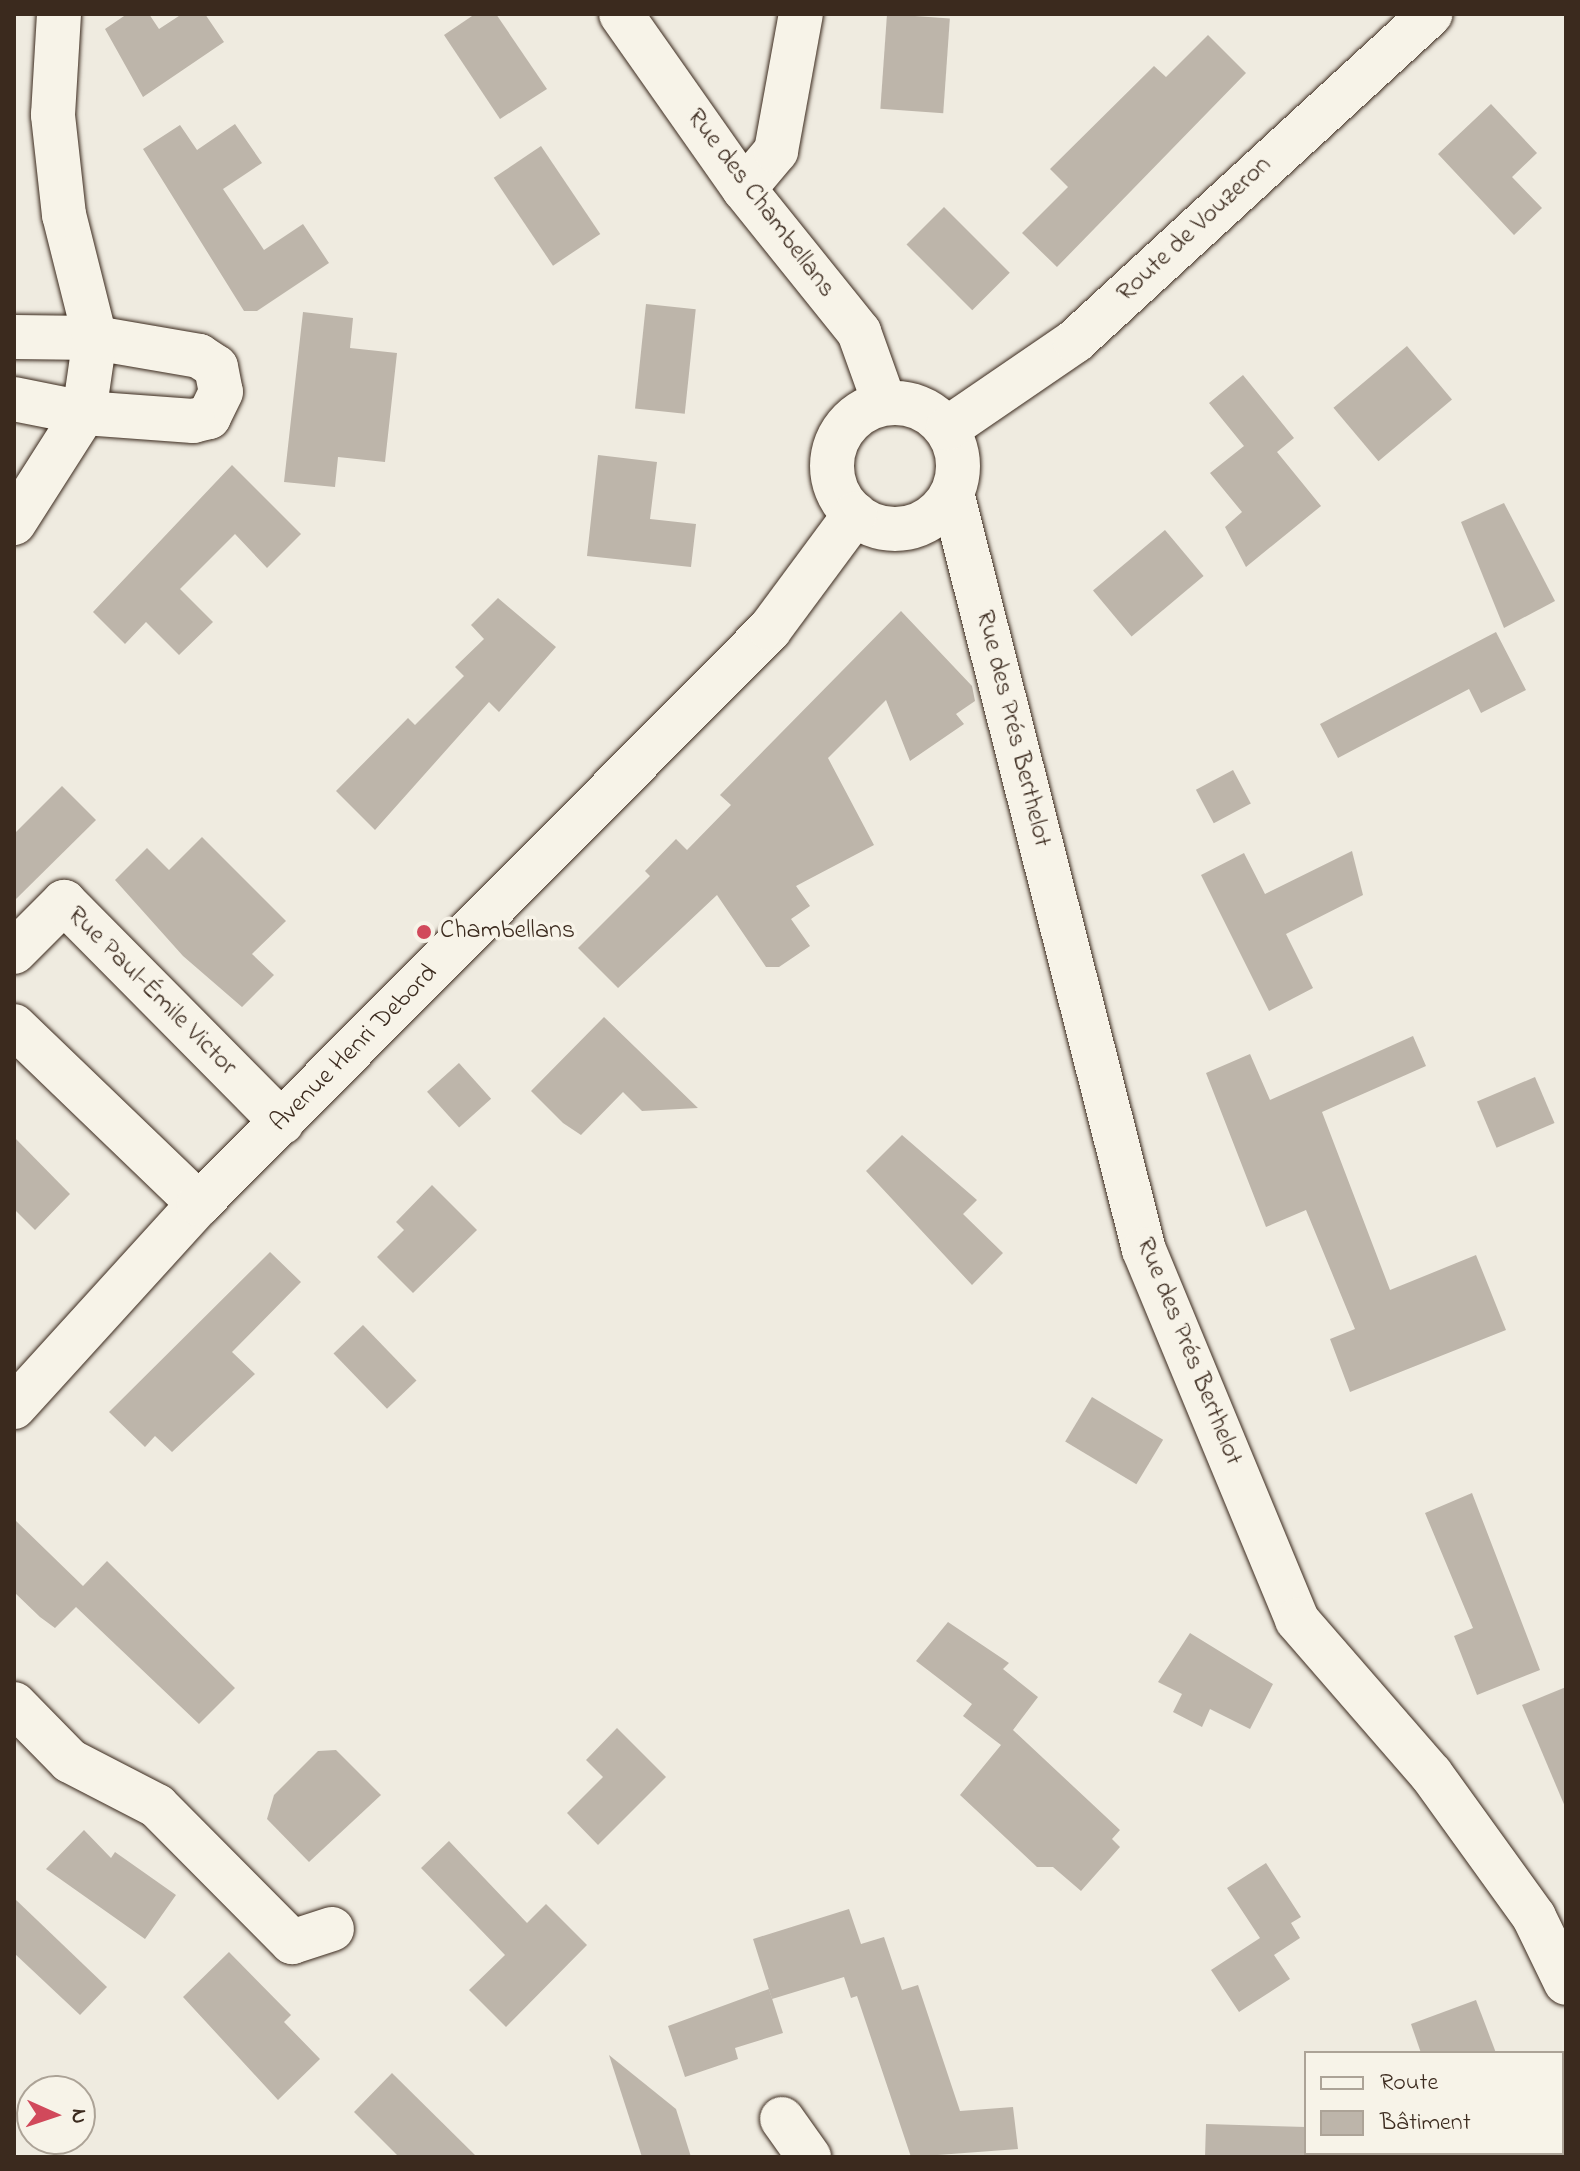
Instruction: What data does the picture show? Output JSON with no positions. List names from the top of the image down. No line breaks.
{"streets":{"street":["Rue des Chambellans","Route de Vouzeron","Rue des Prés Berthelot","Rue Paul-Émile Victor","Avenue Henri Debord"]},"crossings":[["Rue des Chambellans","Route de Vouzeron"],["Rue des Chambellans","Rue des Prés Berthelot"],["Rue des Chambellans","Avenue Henri Debord"],["Route de Vouzeron","Rue des Prés Berthelot"],["Route de Vouzeron","Avenue Henri Debord"],["Rue des Prés Berthelot","Avenue Henri Debord"],["Rue Paul-Émile Victor","Avenue Henri Debord"]],"places":["Chambellans"],"legend":["Route","Bâtiment"],"north":"right"}
